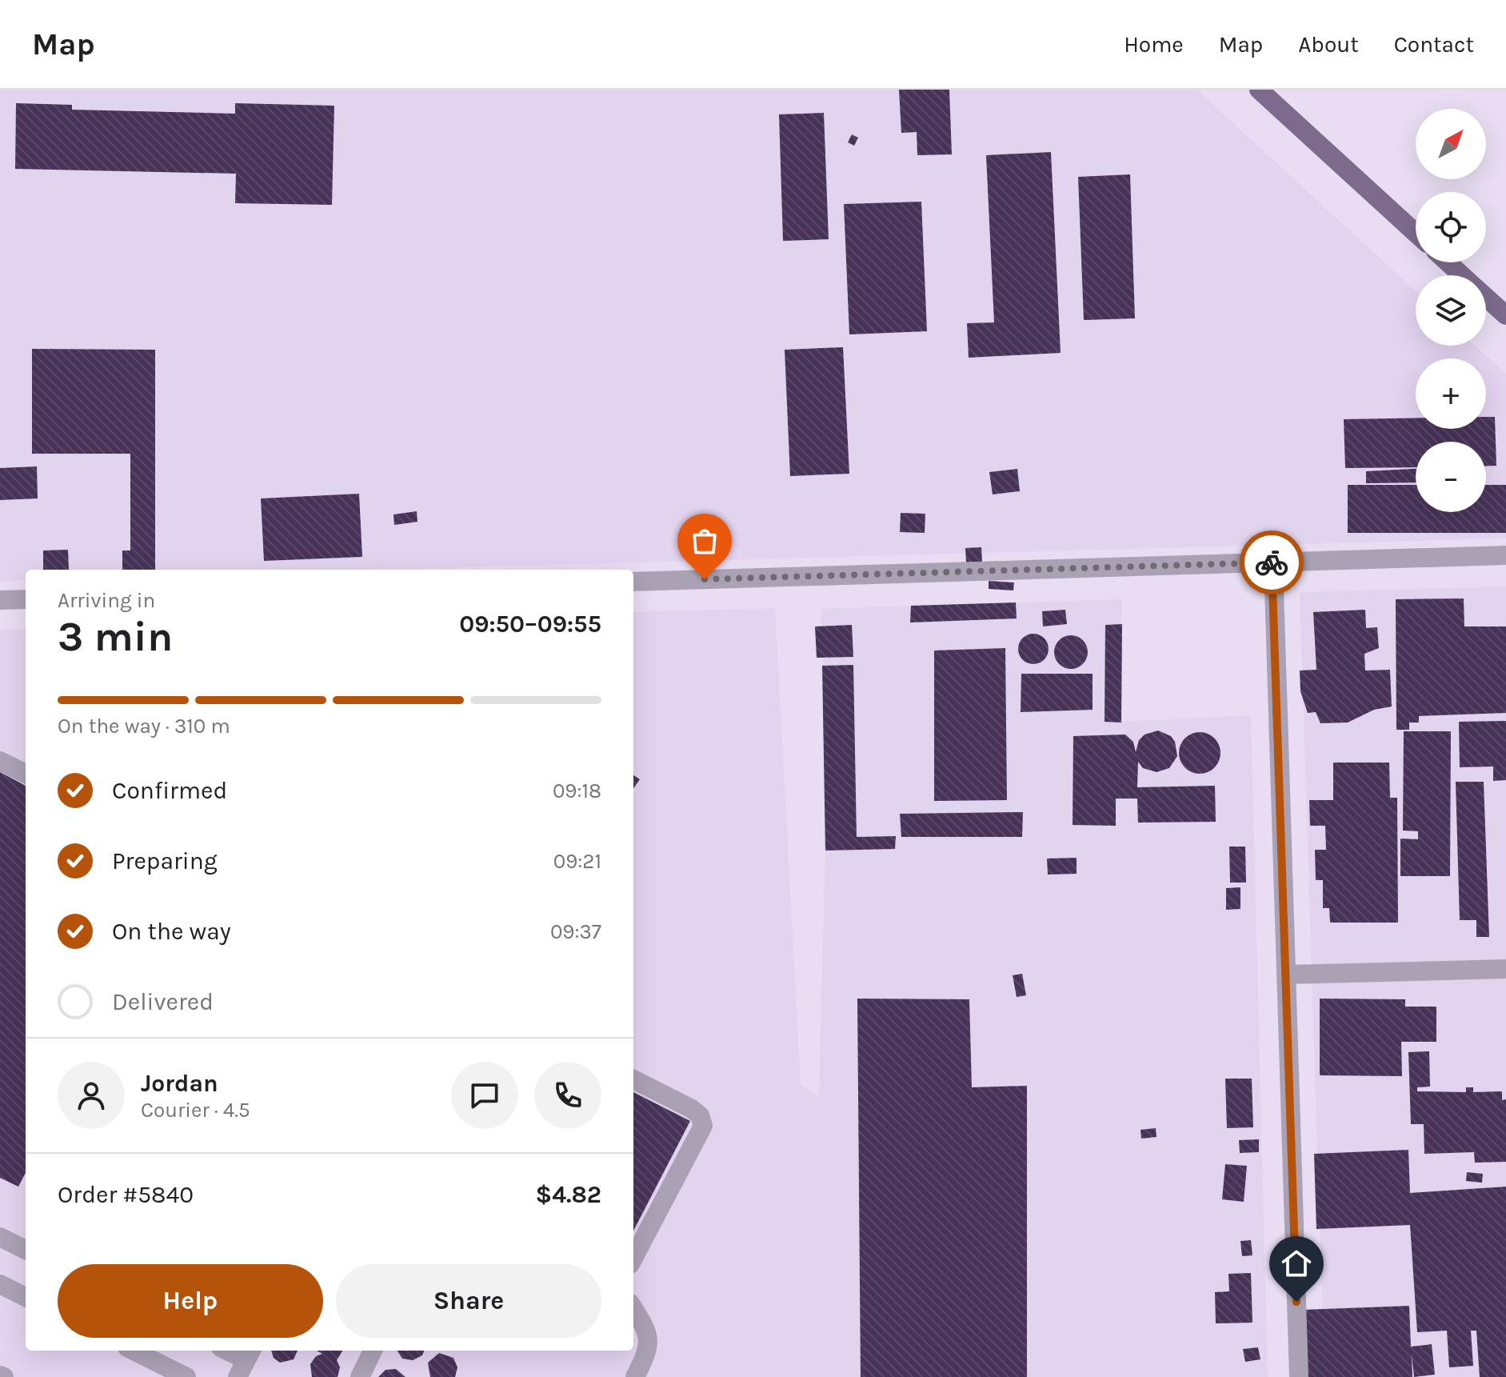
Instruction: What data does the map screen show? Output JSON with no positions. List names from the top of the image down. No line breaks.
{"north":"top right","page":{"header":"Map","nav":["Home","Map","About","Contact"],"map_buttons":["+","−"],"heading":["3 min","Arriving in","09:50–09:55"],"panel":["Jordan","Courier · 4.5","Order #5840","$4.82"],"bar":"On the way · 310 m","list":[["Confirmed","09:18"],["Preparing","09:21"],["On the way","09:37"],"Delivered"],"buttons":["Help","Share"]}}
